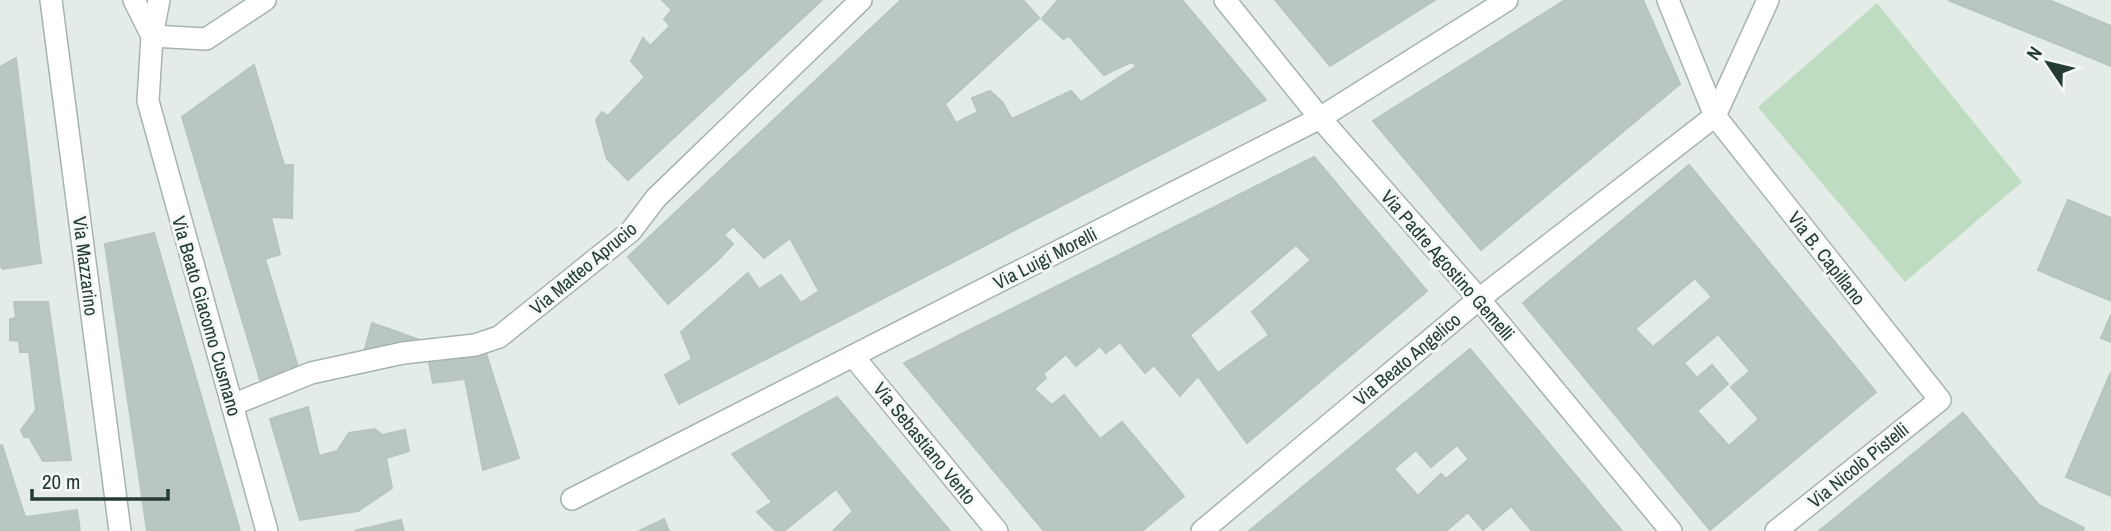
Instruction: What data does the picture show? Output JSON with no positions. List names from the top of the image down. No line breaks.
{"streets":{"street":["Via Luigi Morelli","Via B. Capillano","Via Padre Agostino Gemelli","Via Mazzarino","Via Matteo Aprucio","Via Beato Giacomo Cusmano","Via Beato Angelico","Via Sebastiano Vento","Via Nicolò Pistelli"]},"crossings":[["Via Luigi Morelli","Via Padre Agostino Gemelli"],["Via Luigi Morelli","Via Sebastiano Vento"],["Via B. Capillano","Via Beato Angelico"],["Via B. Capillano","Via Nicolò Pistelli"],["Via Padre Agostino Gemelli","Via Beato Angelico"],["Via Matteo Aprucio","Via Beato Giacomo Cusmano"]],"scale_bar":"20 m","north":"top left"}
